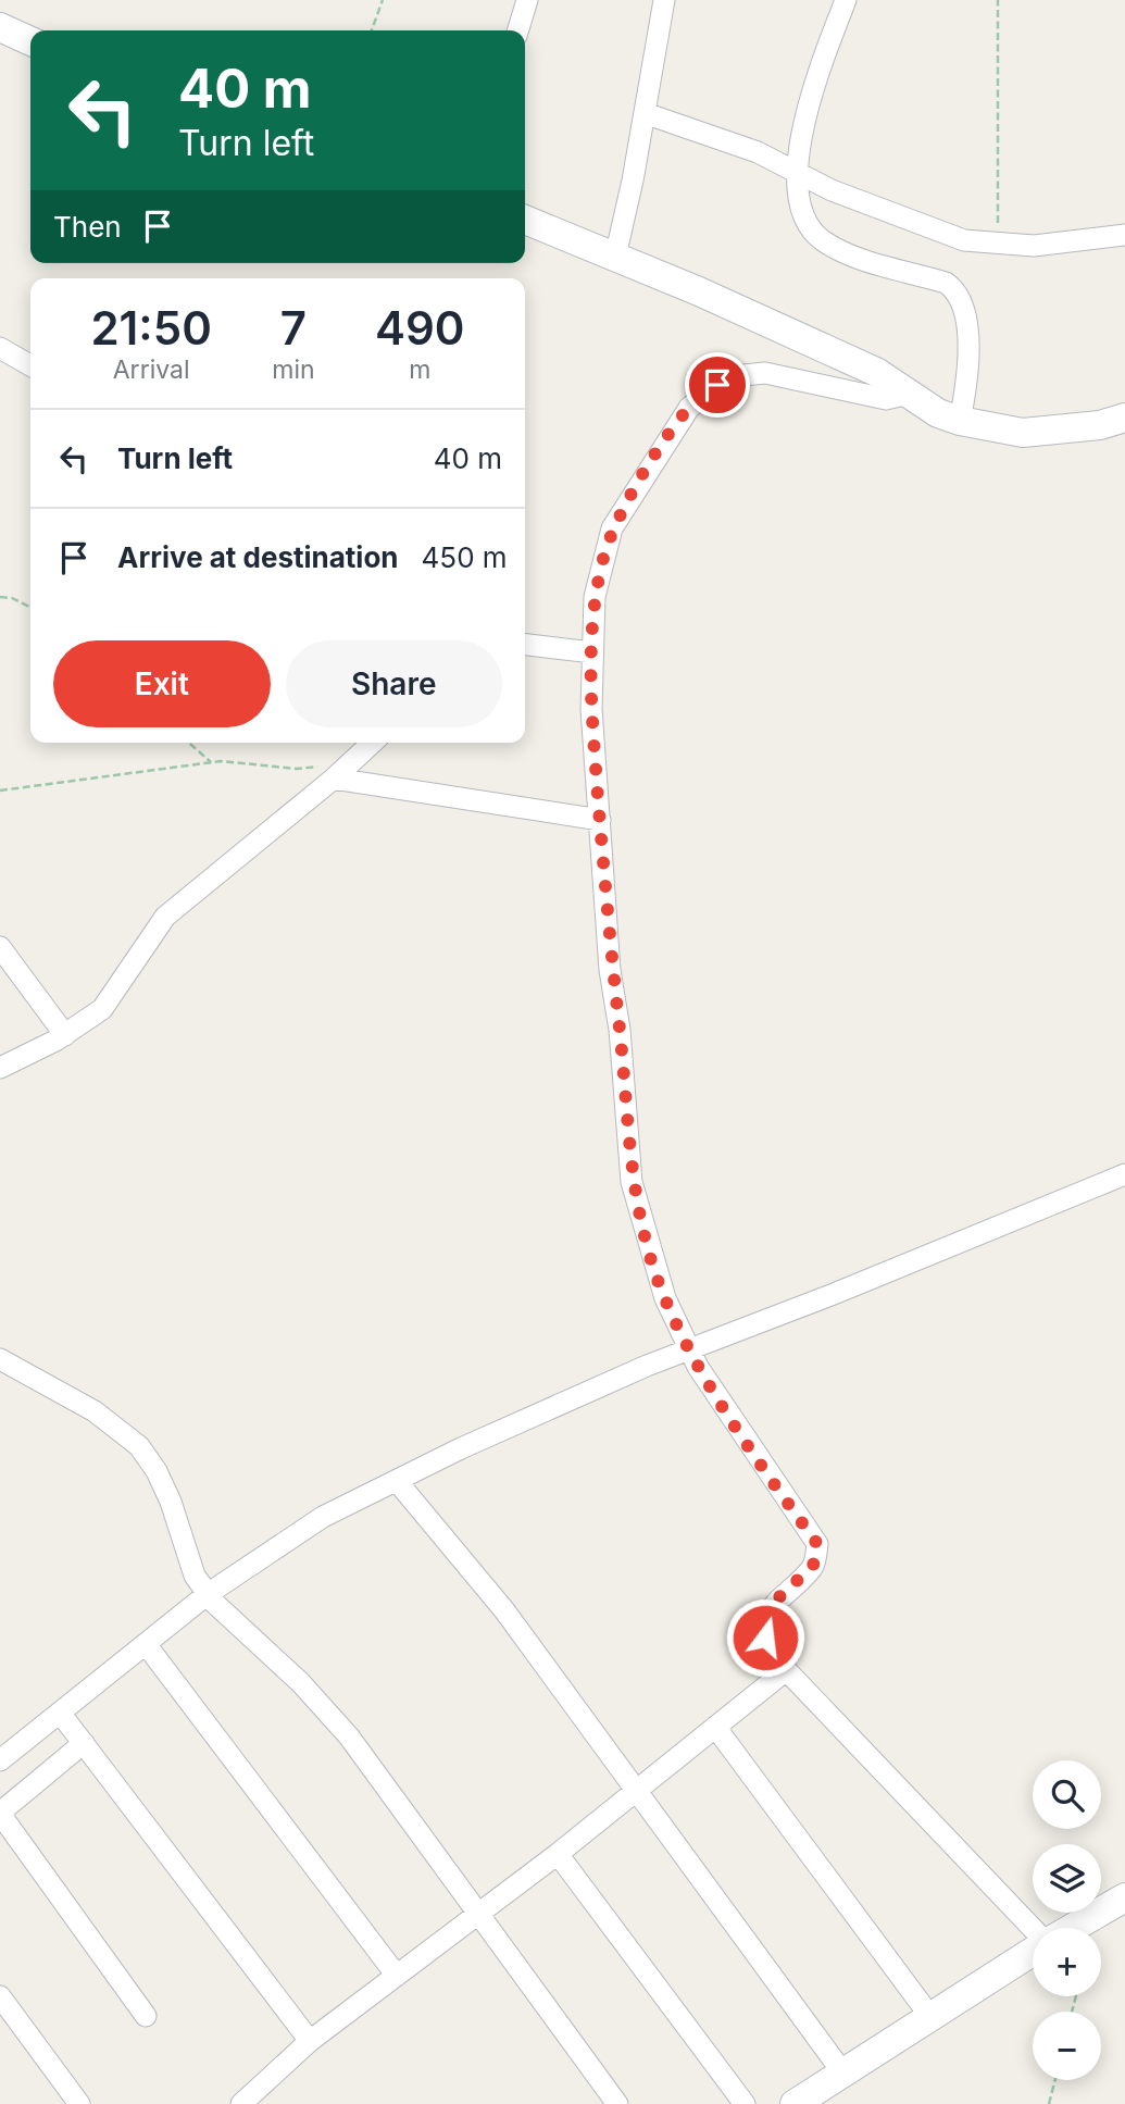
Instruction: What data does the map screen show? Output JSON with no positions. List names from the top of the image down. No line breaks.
{"page":{"turn":["40 m","Turn left"],"then":"Then","eta":["21:50","Arrival","7","min","490","m"],"list":[{"name":"Turn left","value":"40 m"},{"name":"Arrive at destination","value":"450 m"}],"buttons":["Exit","Share"],"map_buttons":["+","−"]}}
